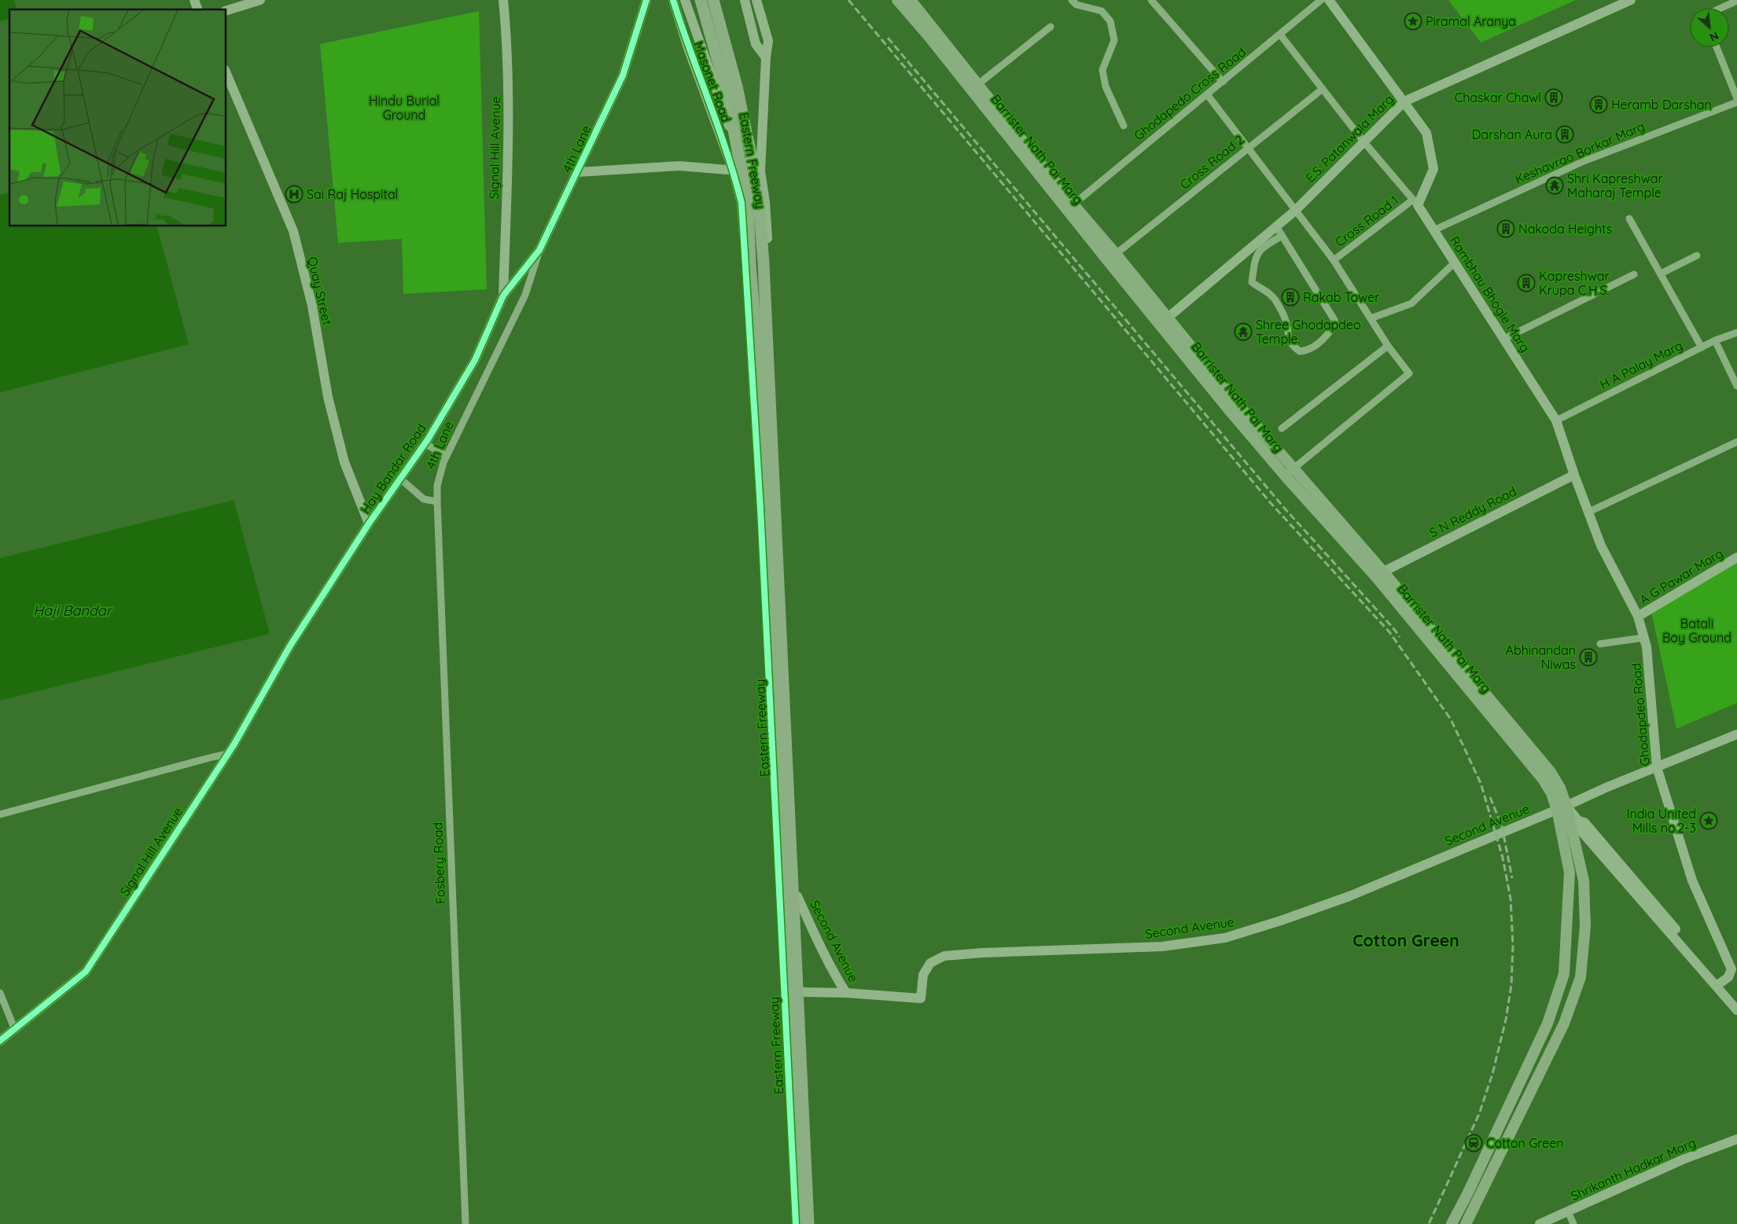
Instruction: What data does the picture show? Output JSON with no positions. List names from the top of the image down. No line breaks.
{"streets":{"highway":["Eastern Freeway"],"main road":["Barrister Nath Pai Marg"],"street":["Masonet Road","Ghodapedo Cross Road","E.S. Patanwala Marg","Signal Hill Avenue","4th Lane","Keshavrao Borkar Marg","Cross Road 2","Cross Road 1","Quay Street","Rambhau Bhogle Marg","H A Palay Marg","Hay Bandar Road","S N Reddy Road","A G Pawar Marg","Ghodapdeo Road","Second Avenue","Fosbery Road","Shrikanth Hadkar Marg"]},"crossings":[["Masonet Road","Second Avenue"],["Ghodapedo Cross Road","Barrister Nath Pai Marg"],["E.S. Patanwala Marg","Barrister Nath Pai Marg"],["Signal Hill Avenue","4th Lane"],["Signal Hill Avenue","Hay Bandar Road"],["4th Lane","Hay Bandar Road"],["4th Lane","Fosbery Road"],["Barrister Nath Pai Marg","Cross Road 2"],["Barrister Nath Pai Marg","S N Reddy Road"],["Barrister Nath Pai Marg","Second Avenue"],["Keshavrao Borkar Marg","Rambhau Bhogle Marg"],["Cross Road 1","Rambhau Bhogle Marg"],["Quay Street","Hay Bandar Road"],["Rambhau Bhogle Marg","H A Palay Marg"],["Rambhau Bhogle Marg","S N Reddy Road"],["Rambhau Bhogle Marg","A G Pawar Marg"],["Rambhau Bhogle Marg","Ghodapdeo Road"],["A G Pawar Marg","Ghodapdeo Road"]],"districts":["Cotton Green"],"water":["Haji Bandar"],"parks":["Hindu Burial Ground","Batali Boy Ground"],"places":{"place":["Piramal Aranya","India United Mills no.2-3"],"building":["Chaskar Chawl","Heramb Darshan","Darshan Aura","Nakoda Heights","Kapreshwar Krupa C.H.S.","Rakab Tower","Abhinandan Niwas"],"temple":["Shri Kapreshwar Maharaj Temple","Shree Ghodapdeo Temple."],"hospital":["Sai Raj Hospital"],"station":["Cotton Green"]},"north":"bottom right"}
